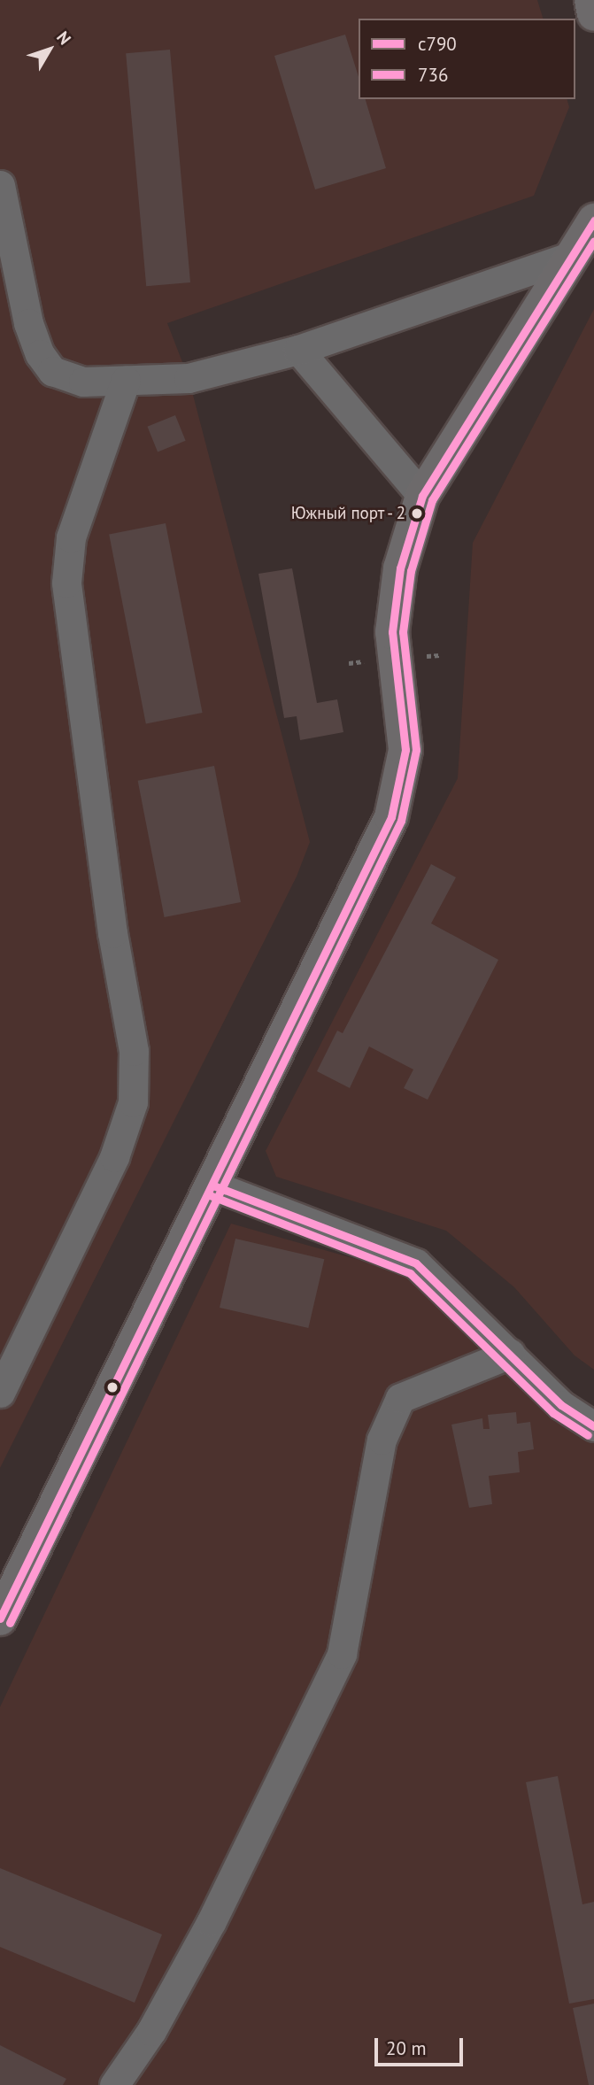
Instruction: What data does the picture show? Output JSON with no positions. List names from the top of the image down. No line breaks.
{"places":["Южный порт - 2"],"lines":["transit line с790","transit line 736"],"legend":["с790","736"],"scale_bar":"20 m","north":"top right"}
